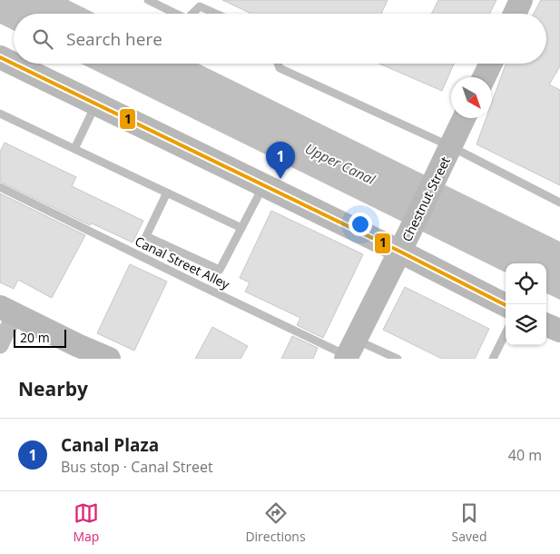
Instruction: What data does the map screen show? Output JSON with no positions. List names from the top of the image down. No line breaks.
{"streets":{"main road":["Chestnut Street"],"lane":["Canal Street Alley"]},"crossings":[["Chestnut Street","Canal Street Alley"]],"water":["Upper Canal"],"lines":["transit line 1"],"scale_bar":"20 m","north":"bottom right","page":{"search":"Search here","pins":"1","scale":"20 m","heading":"Nearby","list":[{"mark":"1","name":"Canal Plaza","note":"Bus stop · Canal Street","value":"40 m"}],"nav":["Map","Directions","Saved"]}}
